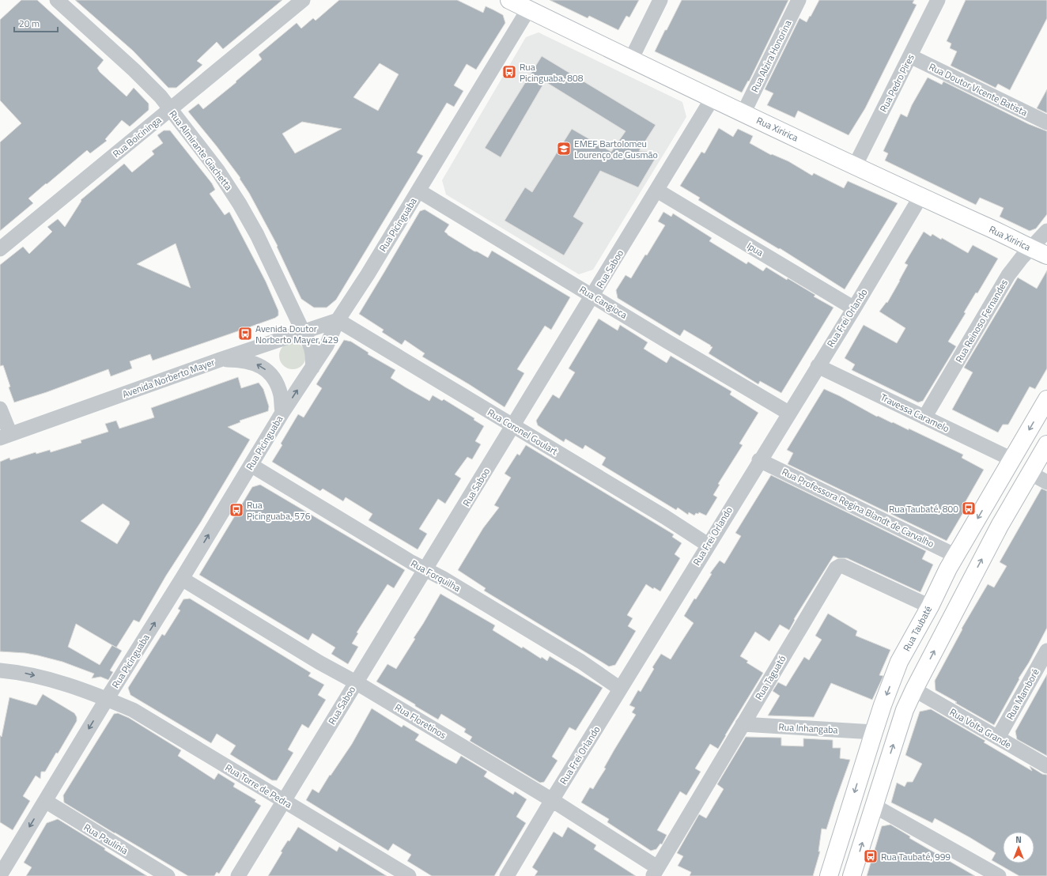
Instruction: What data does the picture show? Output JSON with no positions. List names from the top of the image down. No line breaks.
{"streets":{"main road":["Rua Xiririca","Rua Taubaté"],"street":["Rua Alzira Honorina","Rua Pedro Pires","Rua Doutor Vicente Batista","Rua Boicininga","Rua Almirante Giachetta","Rua Picinguaba","Ipua","Rua Saboo","Rua Cangioca","Rua Frei Orlando","Rua Reinoso Fernandes","Avenida Norberto Mayer","Travessa Caramelo","Rua Coronel Goulart","Rua Professora Regina Blandt de Carvalho","Rua Forquilha","Rua Taguató","Rua Mamboré","Rua Floretinos","Rua Inhangaba","Rua Volta Grande","Rua Torre de Pedra","Rua Paulínia"]},"crossings":[["Rua Alzira Honorina","Rua Xiririca"],["Rua Pedro Pires","Rua Doutor Vicente Batista"],["Rua Pedro Pires","Rua Xiririca"],["Rua Xiririca","Rua Picinguaba"],["Rua Xiririca","Rua Saboo"],["Rua Xiririca","Rua Frei Orlando"],["Rua Xiririca","Rua Reinoso Fernandes"],["Rua Boicininga","Rua Almirante Giachetta"],["Rua Almirante Giachetta","Rua Picinguaba"],["Rua Almirante Giachetta","Avenida Norberto Mayer"],["Rua Picinguaba","Rua Cangioca"],["Rua Picinguaba","Avenida Norberto Mayer"],["Rua Picinguaba","Rua Coronel Goulart"],["Rua Picinguaba","Rua Forquilha"],["Rua Picinguaba","Rua Floretinos"],["Rua Picinguaba","Rua Torre de Pedra"],["Rua Picinguaba","Rua Paulínia"],["Ipua","Rua Saboo"],["Ipua","Rua Frei Orlando"],["Rua Saboo","Rua Cangioca"],["Rua Saboo","Rua Coronel Goulart"],["Rua Saboo","Rua Forquilha"],["Rua Saboo","Rua Floretinos"],["Rua Saboo","Rua Torre de Pedra"],["Rua Cangioca","Rua Frei Orlando"],["Rua Frei Orlando","Travessa Caramelo"],["Rua Frei Orlando","Rua Coronel Goulart"],["Rua Frei Orlando","Rua Professora Regina Blandt de Carvalho"],["Rua Frei Orlando","Rua Forquilha"],["Rua Frei Orlando","Rua Floretinos"],["Rua Reinoso Fernandes","Travessa Caramelo"],["Avenida Norberto Mayer","Rua Coronel Goulart"],["Travessa Caramelo","Rua Taubaté"],["Rua Professora Regina Blandt de Carvalho","Rua Taubaté"],["Rua Taubaté","Rua Taguató"],["Rua Taubaté","Rua Inhangaba"],["Rua Taguató","Rua Floretinos"],["Rua Taguató","Rua Inhangaba"],["Rua Mamboré","Rua Volta Grande"]],"places":{"bus stop":["Rua Picinguaba, 808","Avenida Doutor Norberto Mayer, 429","Rua Taubaté, 800","Rua Picinguaba, 576","Rua Taubaté, 999"],"school or university":["EMEF Bartolomeu Lourenço de Gusmão"]},"scale_bar":"20 m","north":"top"}
